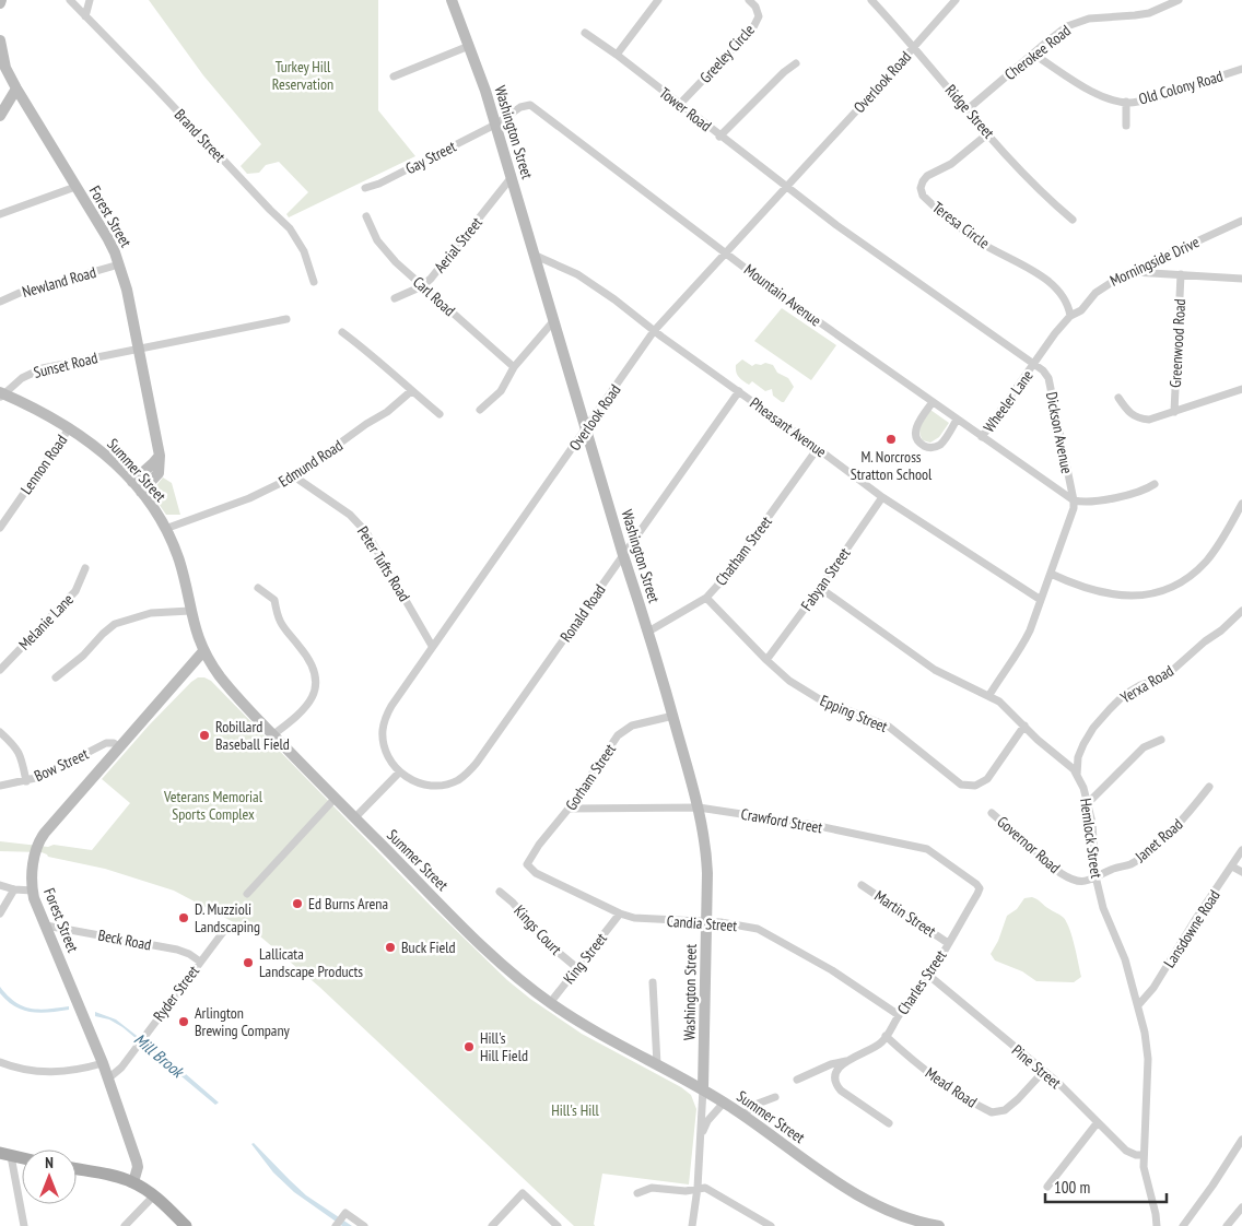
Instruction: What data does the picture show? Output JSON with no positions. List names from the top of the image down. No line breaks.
{"streets":{"main road":["Washington Street","Forest Street","Summer Street"],"street":["Cherokee Road","Greeley Circle","Overlook Road","Old Colony Road","Tower Road","Ridge Street","Brand Street","Gay Street","Teresa Circle","Aerial Street","Morningside Drive","Newland Road","Mountain Avenue","Carl Road","Greenwood Road","Sunset Road","Wheeler Lane","Pheasant Avenue","Dickson Avenue","Edmund Road","Lennon Road","Chatham Street","Peter Tufts Road","Fabyan Street","Ronald Road","Melanie Lane","Yerxa Road","Epping Street","Bow Street","Gorham Street","Crawford Street","Hemlock Street","Janet Road","Governor Road","Martin Street","Candia Street","Lansdowne Road","Kings Court","Beck Road","King Street","Charles Street","Ryder Street","Pine Street","Mead Road"]},"crossings":[["Cherokee Road","Old Colony Road"],["Cherokee Road","Ridge Street"],["Greeley Circle","Tower Road"],["Overlook Road","Tower Road"],["Overlook Road","Ridge Street"],["Overlook Road","Washington Street"],["Overlook Road","Mountain Avenue"],["Overlook Road","Pheasant Avenue"],["Overlook Road","Dickson Avenue"],["Overlook Road","Peter Tufts Road"],["Overlook Road","Ronald Road"],["Tower Road","Dickson Avenue"],["Ridge Street","Teresa Circle"],["Washington Street","Gay Street"],["Washington Street","Aerial Street"],["Washington Street","Mountain Avenue"],["Washington Street","Pheasant Avenue"],["Washington Street","Summer Street"],["Washington Street","Chatham Street"],["Washington Street","Ronald Road"],["Washington Street","Gorham Street"],["Washington Street","Crawford Street"],["Washington Street","Candia Street"],["Gay Street","Mountain Avenue"],["Forest Street","Newland Road"],["Forest Street","Sunset Road"],["Forest Street","Summer Street"],["Forest Street","Bow Street"],["Forest Street","Beck Road"],["Forest Street","Ryder Street"],["Teresa Circle","Morningside Drive"],["Aerial Street","Carl Road"],["Morningside Drive","Wheeler Lane"],["Morningside Drive","Dickson Avenue"],["Mountain Avenue","Wheeler Lane"],["Mountain Avenue","Dickson Avenue"],["Sunset Road","Summer Street"],["Wheeler Lane","Dickson Avenue"],["Pheasant Avenue","Dickson Avenue"],["Pheasant Avenue","Chatham Street"],["Pheasant Avenue","Fabyan Street"],["Pheasant Avenue","Ronald Road"],["Dickson Avenue","Hemlock Street"],["Edmund Road","Summer Street"],["Edmund Road","Peter Tufts Road"],["Lennon Road","Summer Street"],["Summer Street","King Street"],["Chatham Street","Epping Street"],["Fabyan Street","Epping Street"],["Fabyan Street","Hemlock Street"],["Yerxa Road","Hemlock Street"],["Epping Street","Hemlock Street"],["Gorham Street","Crawford Street"],["Gorham Street","Candia Street"],["Crawford Street","Charles Street"],["Hemlock Street","Janet Road"],["Hemlock Street","Governor Road"],["Hemlock Street","Lansdowne Road"],["Hemlock Street","Pine Street"],["Janet Road","Governor Road"],["Martin Street","Charles Street"],["Candia Street","King Street"],["Candia Street","Charles Street"],["Kings Court","King Street"],["Beck Road","Ryder Street"],["Charles Street","Pine Street"],["Charles Street","Mead Road"],["Pine Street","Mead Road"]],"water":["Mill Brook"],"parks":["Turkey Hill Reservation","Veterans Memorial Sports Complex","Hill's Hill"],"places":["M. Norcross Stratton School","Robillard Baseball Field","Ed Burns Arena","D. Muzzioli Landscaping","Buck Field","Lallicata Landscape Products","Arlington Brewing Company","Hill's Hill Field"],"scale_bar":"100 m","north":"top"}
